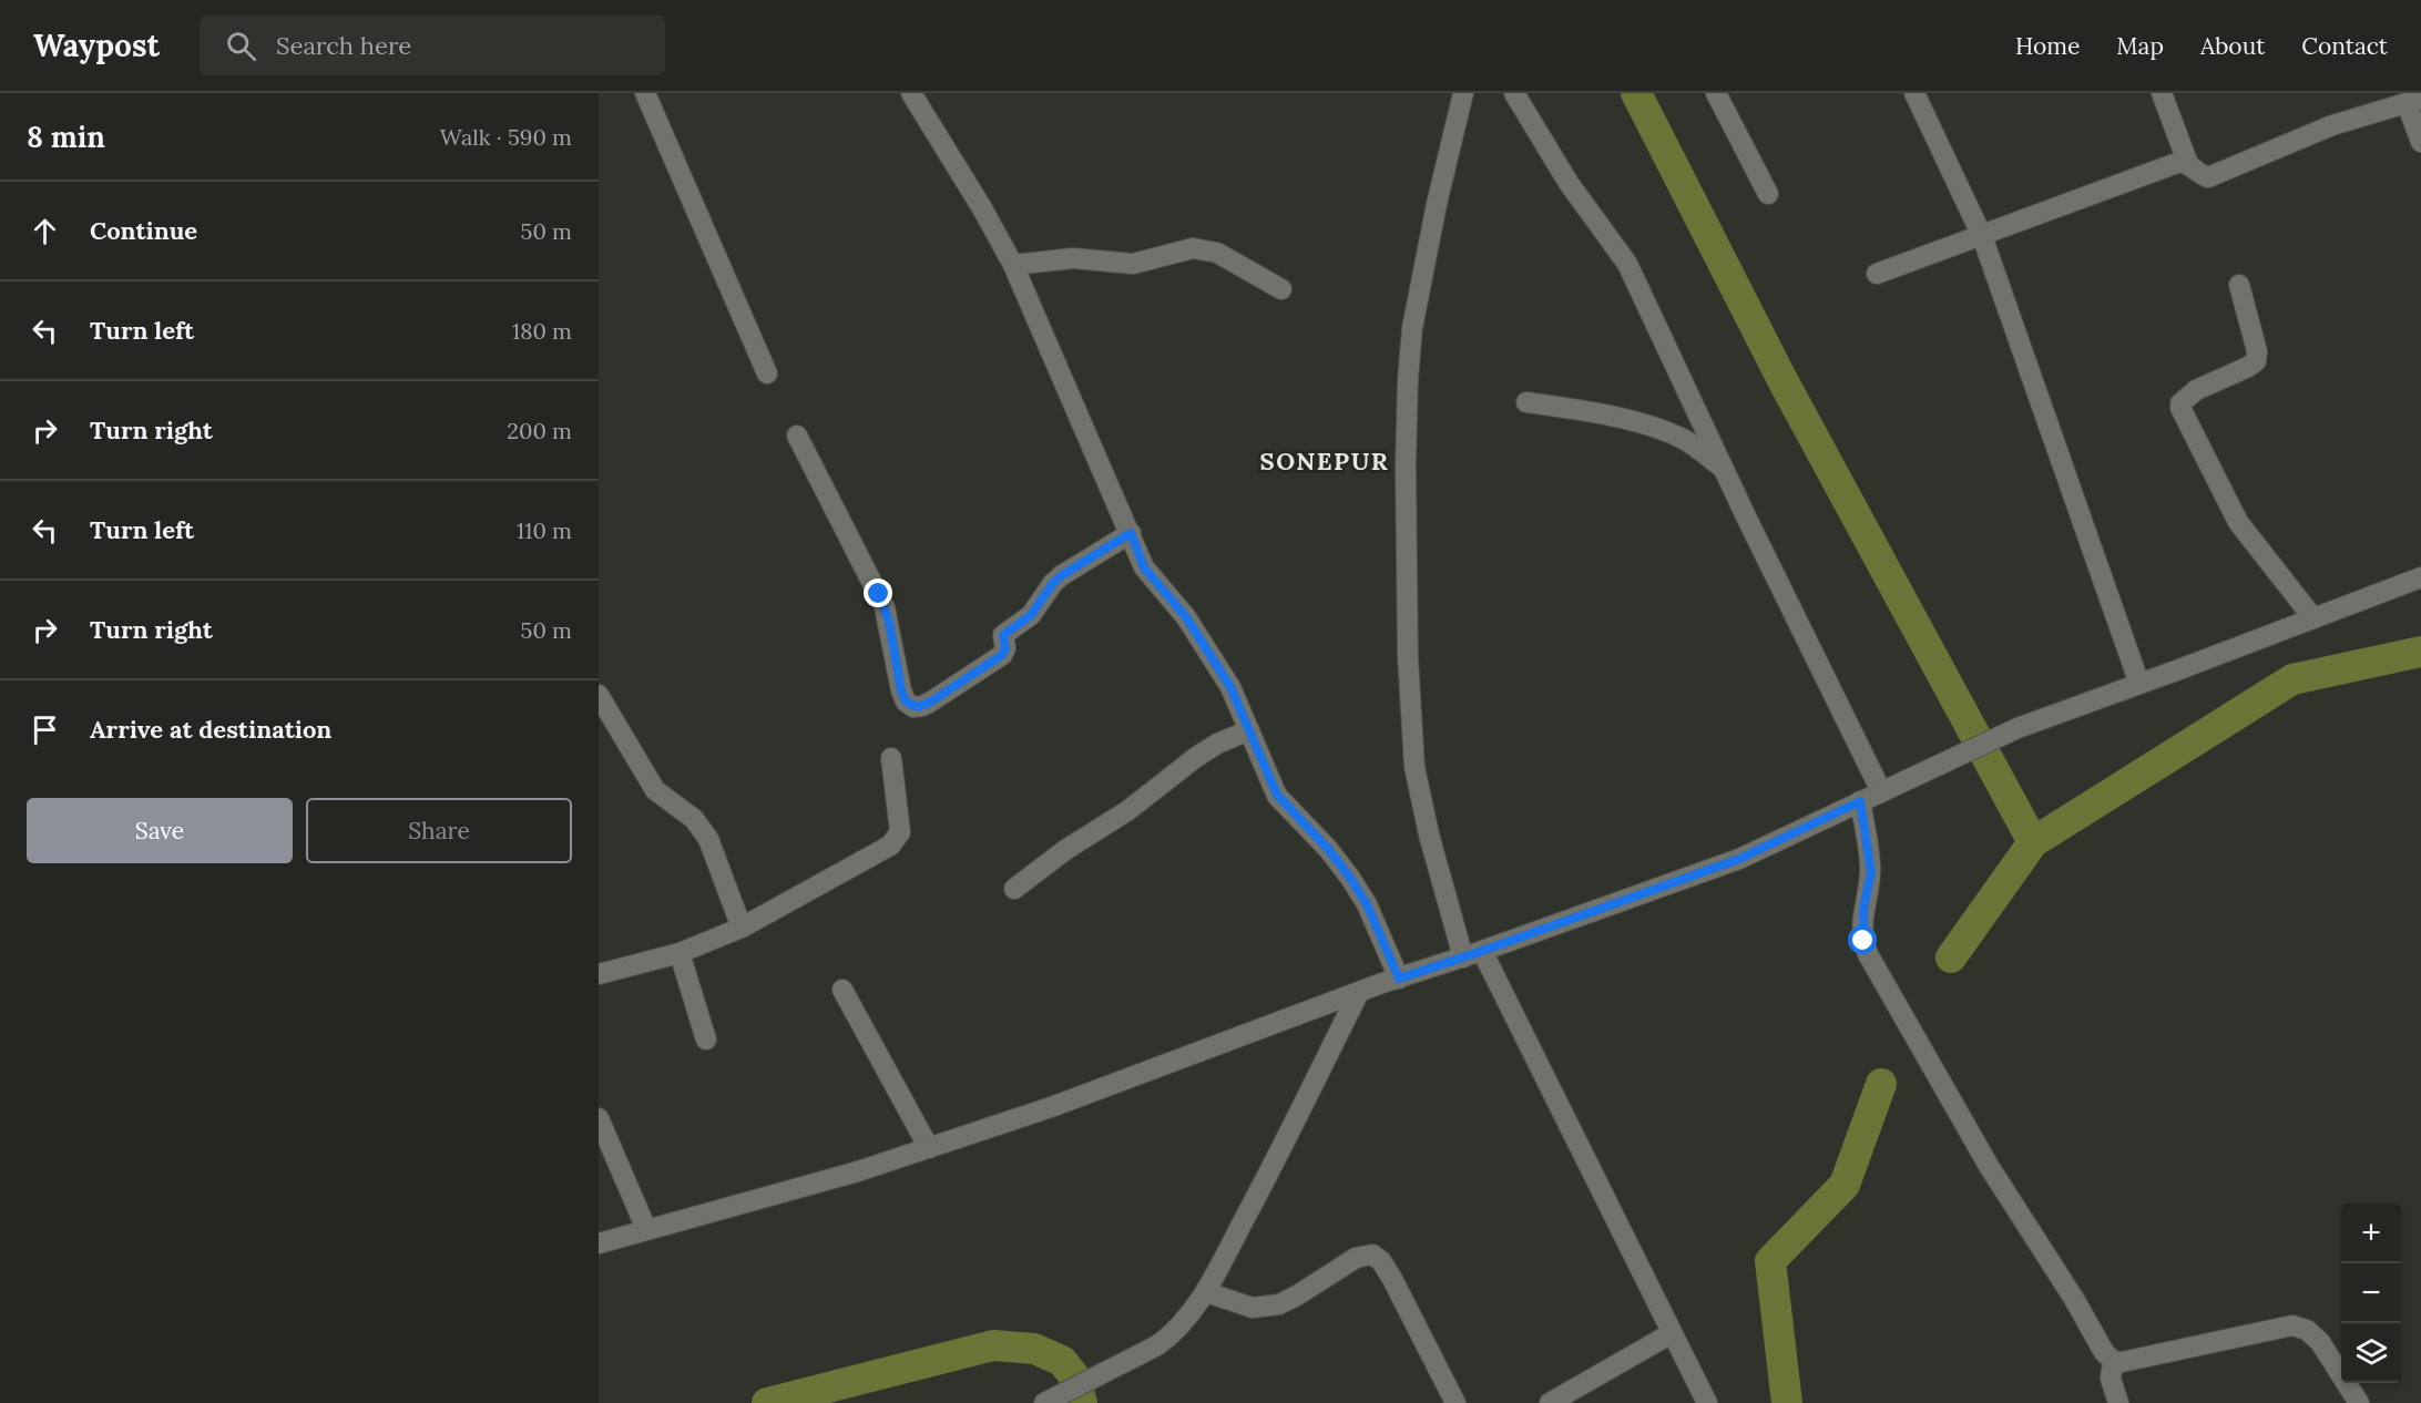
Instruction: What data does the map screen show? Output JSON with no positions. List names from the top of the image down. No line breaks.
{"districts":["SONEPUR"],"page":{"header":"Waypost","search":"Search here","nav":["Home","Map","About","Contact"],"heading":["8 min","Walk · 590 m"],"list":[["Continue","50 m"],["Turn left","180 m"],["Turn right","200 m"],["Turn left","110 m"],["Turn right","50 m"],"Arrive at destination"],"buttons":["Save","Share"],"map_buttons":["+","−"]}}
